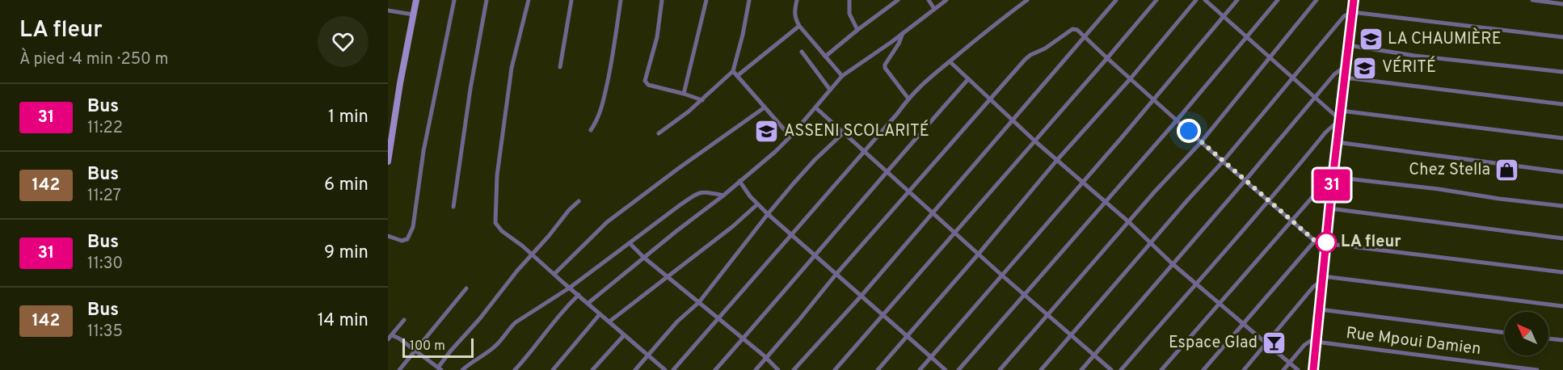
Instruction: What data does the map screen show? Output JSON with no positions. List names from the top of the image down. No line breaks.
{"streets":{"street":["Rue Mpoui Damien"]},"places":{"school or university":["LA CHAUMIÈRE","VÉRITÉ","ASSENI SCOLARITÉ"],"shop":["Chez Stella"],"other":["LA fleur"],"bar":["Espace Glad"]},"lines":["bus line 31"],"scale_bar":"100 m","north":"top left","page":{"heading":["LA fleur","À pied · 4 min · 250 m"],"on_map":"31","list":[{"mark":"31","name":"Bus","note":"11:22","value":"1 min"},{"mark":"142","name":"Bus","note":"11:27","value":"6 min"},{"mark":"31","name":"Bus","note":"11:30","value":"9 min"},{"mark":"142","name":"Bus","note":"11:35","value":"14 min"}],"scale":"100 m"}}
